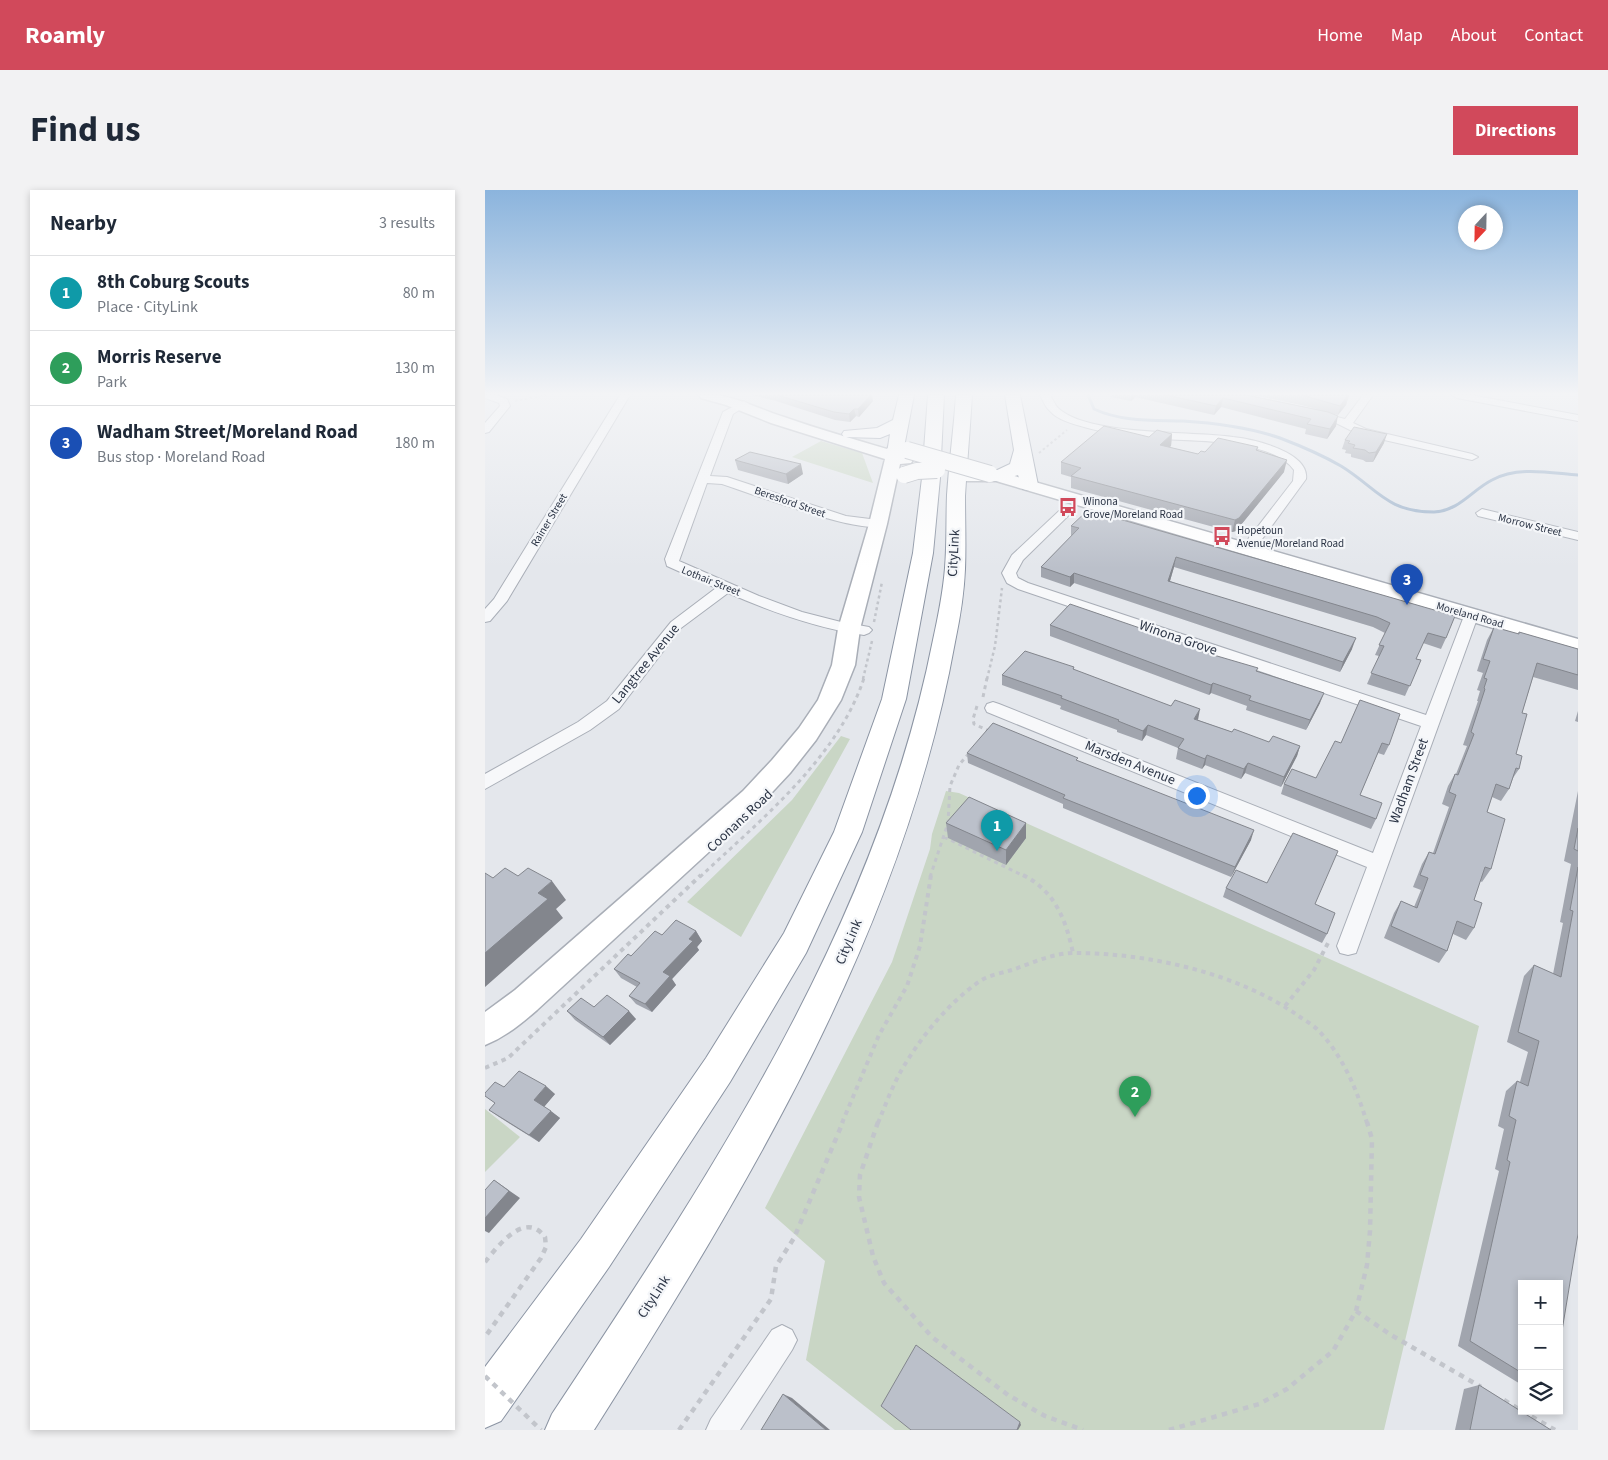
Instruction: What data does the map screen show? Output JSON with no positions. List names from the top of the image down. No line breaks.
{"streets":{"highway":["CityLink"],"main road":["Moreland Road","Coonans Road"],"street":["Beresford Street","Rainer Street","Morrow Street","Lothair Street","Winona Grove","Langtree Avenue","Marsden Avenue","Wadham Street"]},"crossings":[["Beresford Street","Lothair Street"],["Beresford Street","Coonans Road"],["Lothair Street","Langtree Avenue"],["Lothair Street","Coonans Road"],["Moreland Road","Wadham Street"],["Moreland Road","Coonans Road"],["Winona Grove","Wadham Street"],["Marsden Avenue","Wadham Street"]],"places":{"bus stop":["Winona Grove/Moreland Road","Hopetoun Avenue/Moreland Road"]},"north":"bottom","page":{"header":"Roamly","nav":["Home","Map","About","Contact"],"title":"Find us","buttons":"Directions","heading":["Nearby","3 results"],"list":[{"mark":"1","name":"8th Coburg Scouts","note":"Place · CityLink","value":"80 m"},{"mark":"2","name":"Morris Reserve","note":"Park","value":"130 m"},{"mark":"3","name":"Wadham Street/Moreland Road","note":"Bus stop · Moreland Road","value":"180 m"}],"pins":["3","1","2"],"map_buttons":["+","−"]}}
